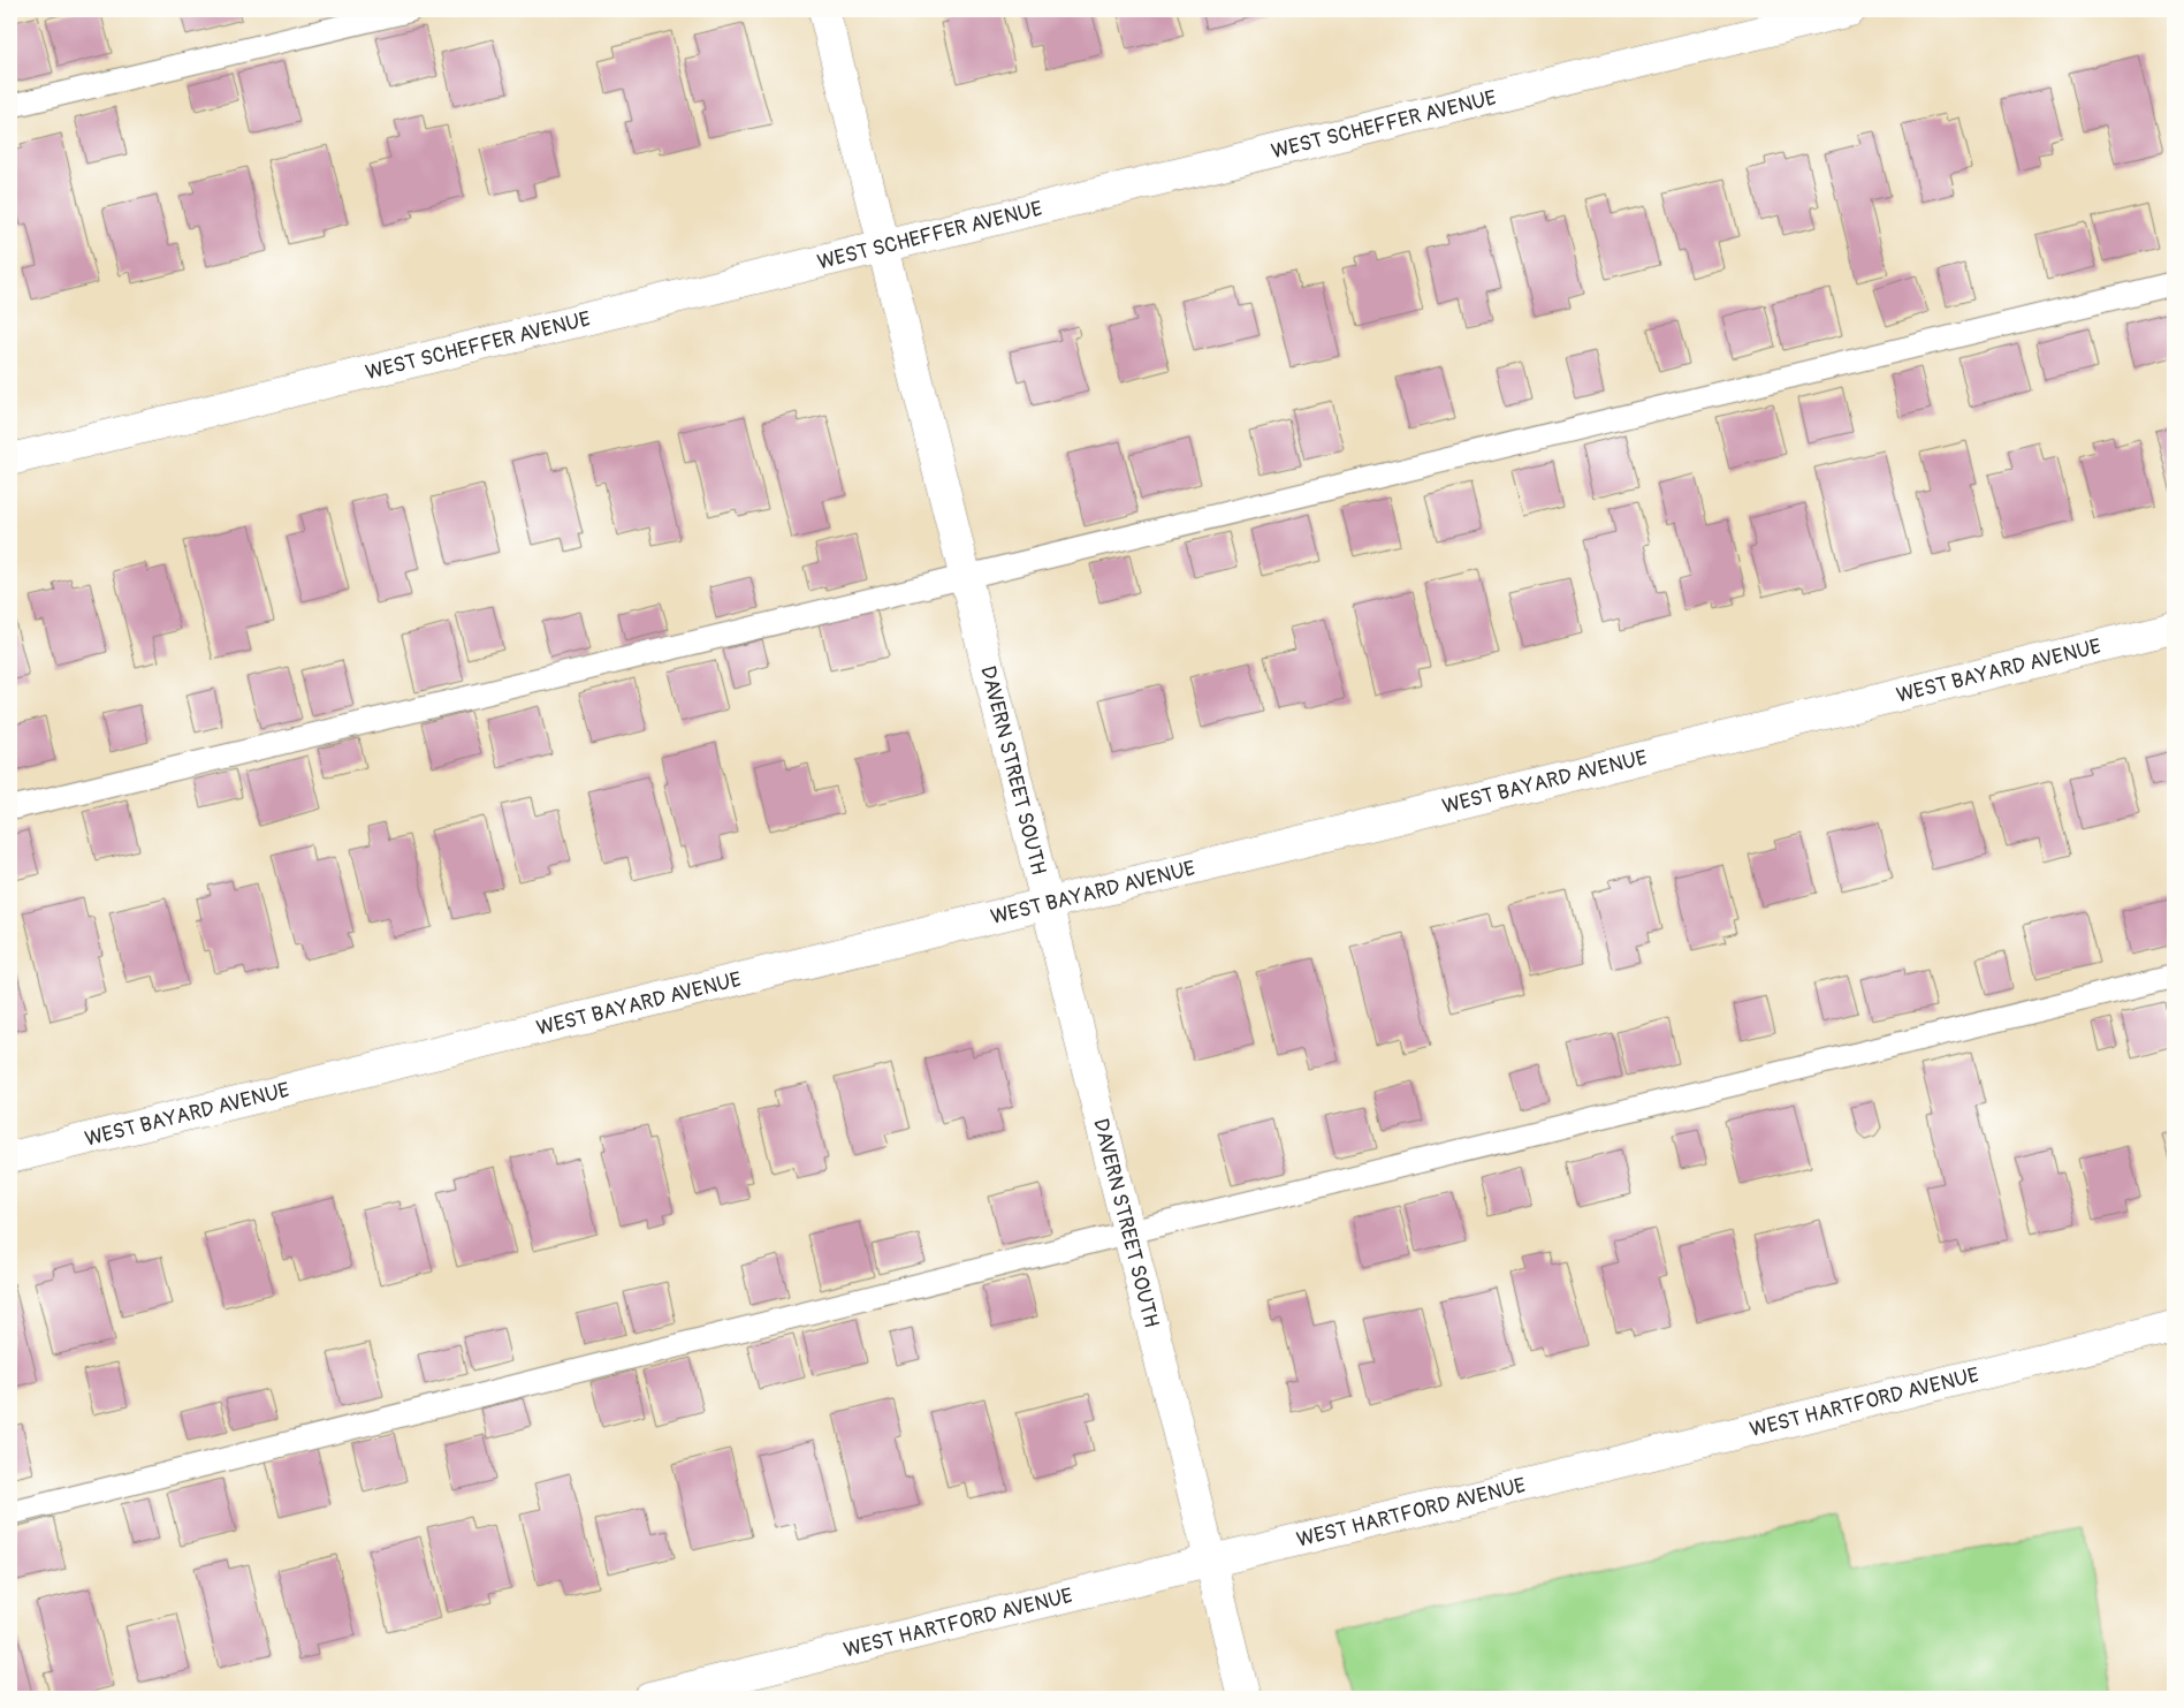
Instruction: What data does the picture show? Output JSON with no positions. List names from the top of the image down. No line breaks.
{"streets":{"street":["WEST SCHEFFER AVENUE","WEST BAYARD AVENUE","DAVERN STREET SOUTH","WEST HARTFORD AVENUE"]},"crossings":[["WEST SCHEFFER AVENUE","DAVERN STREET SOUTH"],["WEST BAYARD AVENUE","DAVERN STREET SOUTH"],["DAVERN STREET SOUTH","WEST HARTFORD AVENUE"]]}
